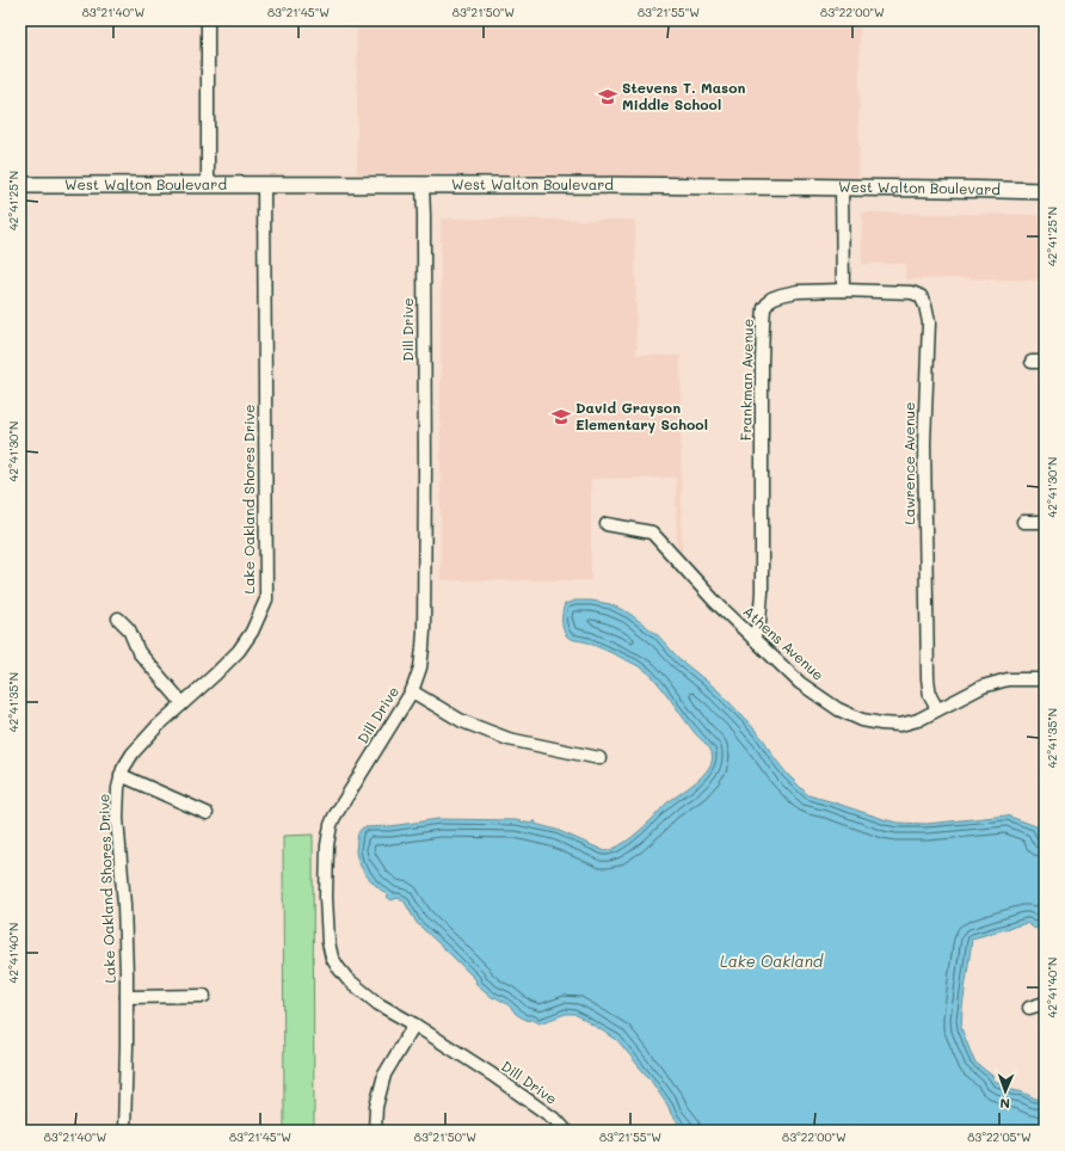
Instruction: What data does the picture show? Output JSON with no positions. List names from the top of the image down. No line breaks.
{"streets":{"main road":["West Walton Boulevard"],"street":["Dill Drive","Frankman Avenue","Lawrence Avenue","Lake Oakland Shores Drive","Athens Avenue"]},"crossings":[["West Walton Boulevard","Dill Drive"],["West Walton Boulevard","Lake Oakland Shores Drive"],["Frankman Avenue","Lawrence Avenue"],["Frankman Avenue","Athens Avenue"],["Lawrence Avenue","Athens Avenue"]],"water":["Lake Oakland"],"places":{"school or university":["Stevens T. Mason Middle School","David Grayson Elementary School"]},"north":"bottom","coordinates":["83°21'40\"W","83°21'45\"W","83°21'50\"W","83°21'55\"W","83°22'00\"W","42°41'25\"N","42°41'30\"N","42°41'35\"N","42°41'40\"N","83°22'05\"W"]}
